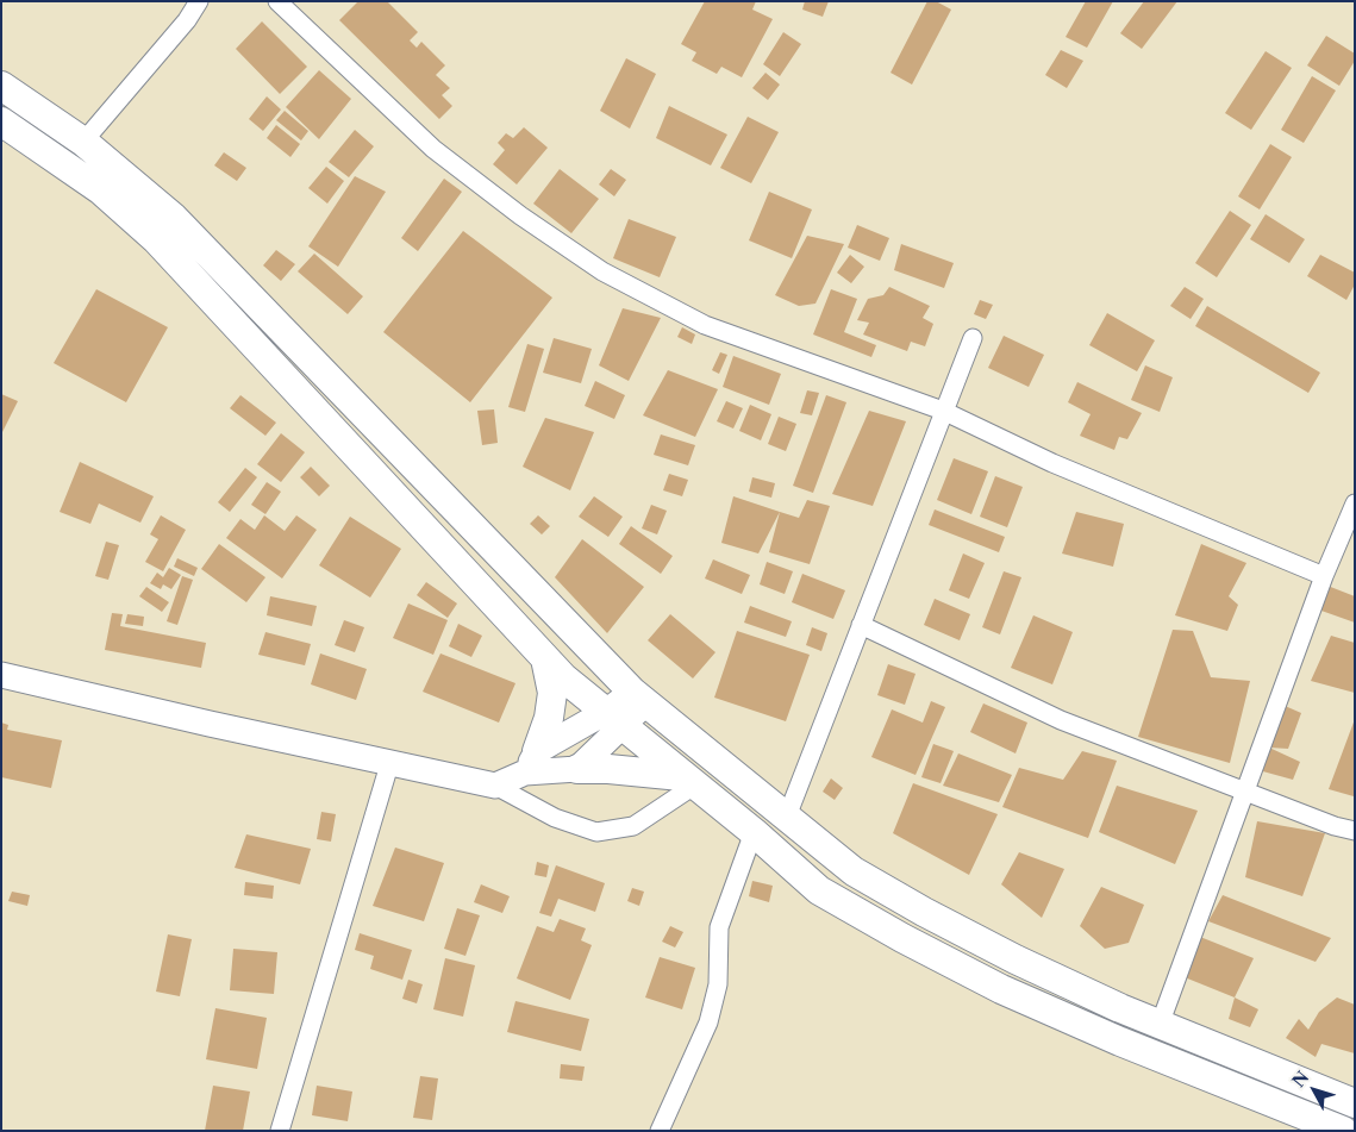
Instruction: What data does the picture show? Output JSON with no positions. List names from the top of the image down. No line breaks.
{"north":"top left"}
